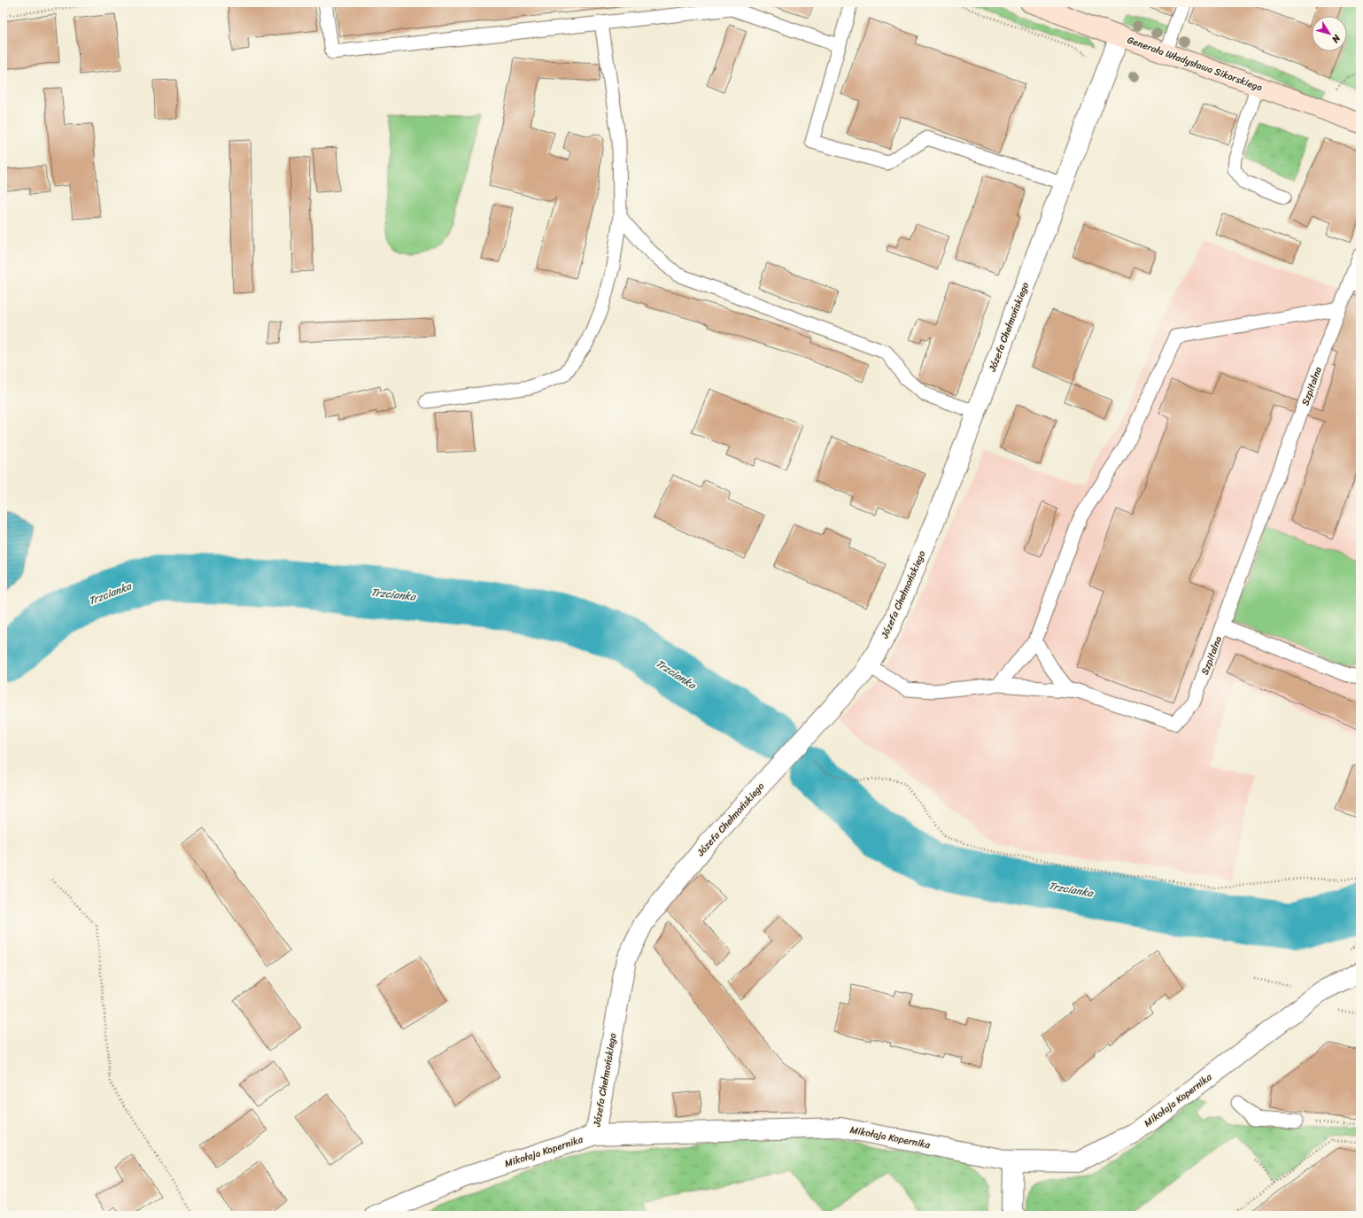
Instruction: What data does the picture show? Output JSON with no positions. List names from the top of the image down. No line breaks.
{"streets":{"main road":["Generała Władysława Sikorskiego"],"street":["Józefa Chełmońskiego","Mikołaja Kopernika"],"lane":["Szpitalna"]},"crossings":[["Generała Władysława Sikorskiego","Józefa Chełmońskiego"],["Józefa Chełmońskiego","Szpitalna"],["Józefa Chełmońskiego","Mikołaja Kopernika"]],"water":["Trzcianka"],"north":"bottom right"}
